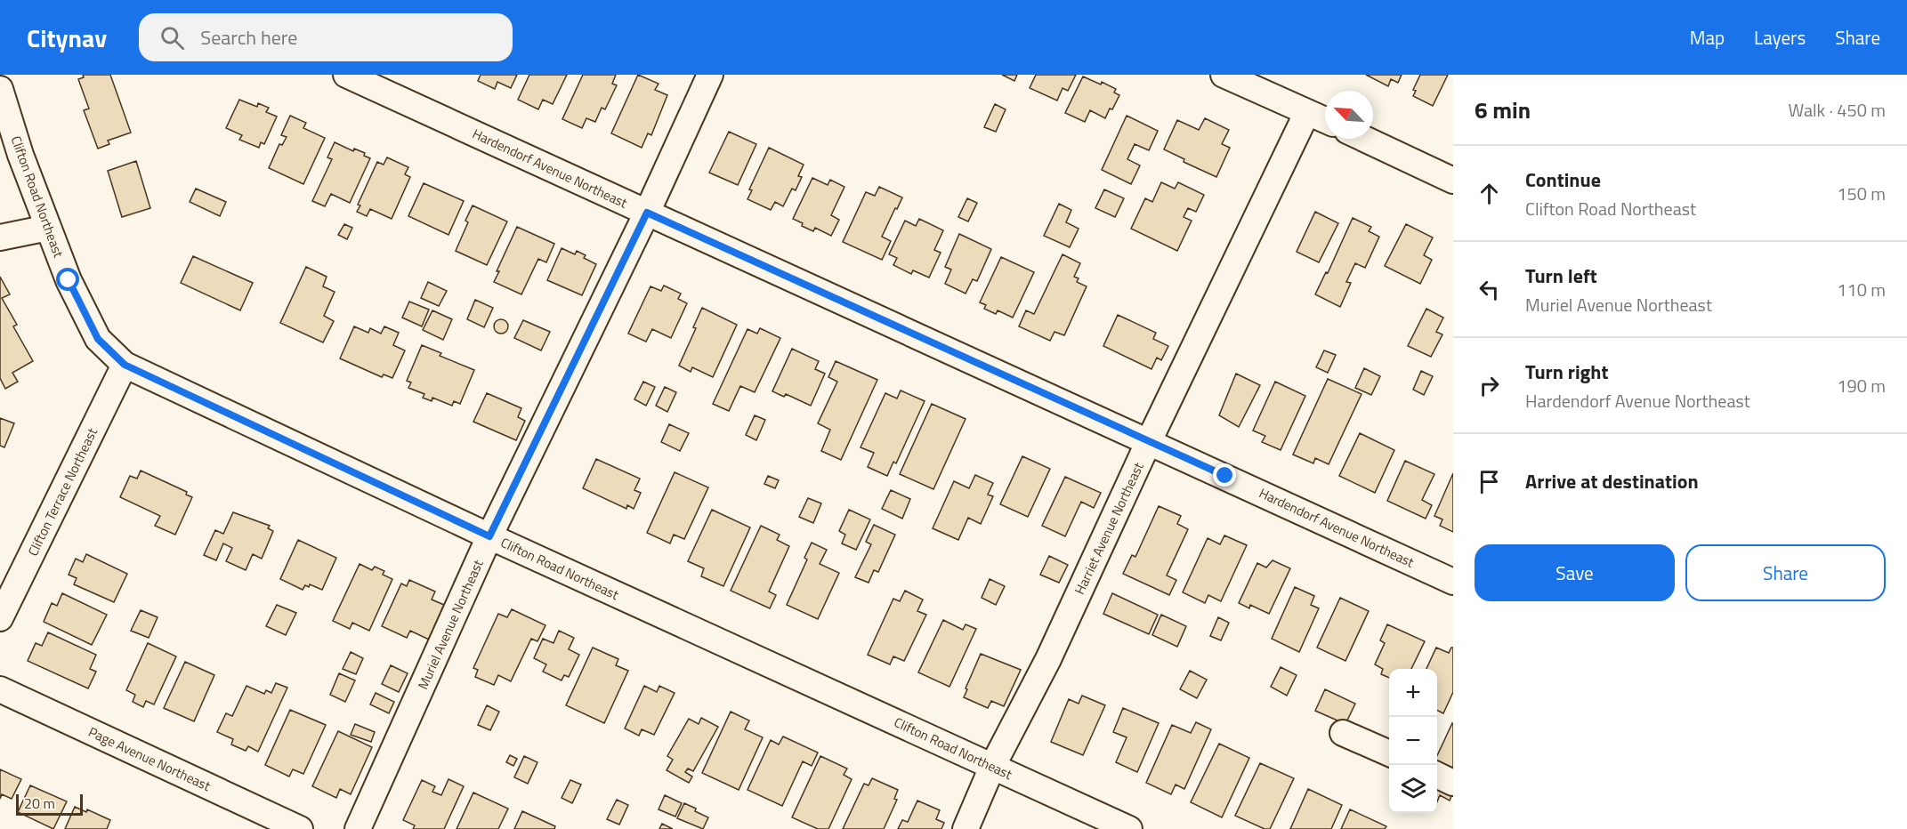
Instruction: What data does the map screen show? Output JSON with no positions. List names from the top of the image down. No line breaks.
{"streets":{"street":["Hardendorf Avenue Northeast","Clifton Road Northeast","Clifton Terrace Northeast","Harriet Avenue Northeast","Muriel Avenue Northeast","Page Avenue Northeast"]},"crossings":[["Hardendorf Avenue Northeast","Harriet Avenue Northeast"],["Hardendorf Avenue Northeast","Muriel Avenue Northeast"],["Clifton Road Northeast","Clifton Terrace Northeast"],["Clifton Road Northeast","Harriet Avenue Northeast"],["Clifton Road Northeast","Muriel Avenue Northeast"]],"scale_bar":"20 m","north":"top left","page":{"header":"Citynav","search":"Search here","nav":["Map","Layers","Share"],"heading":["6 min","Walk · 450 m"],"list":[["Continue","Clifton Road Northeast","150 m"],["Turn left","Muriel Avenue Northeast","110 m"],["Turn right","Hardendorf Avenue Northeast","190 m"],"Arrive at destination"],"buttons":["Save","Share"],"map_buttons":["+","−"],"scale":"20 m"}}
